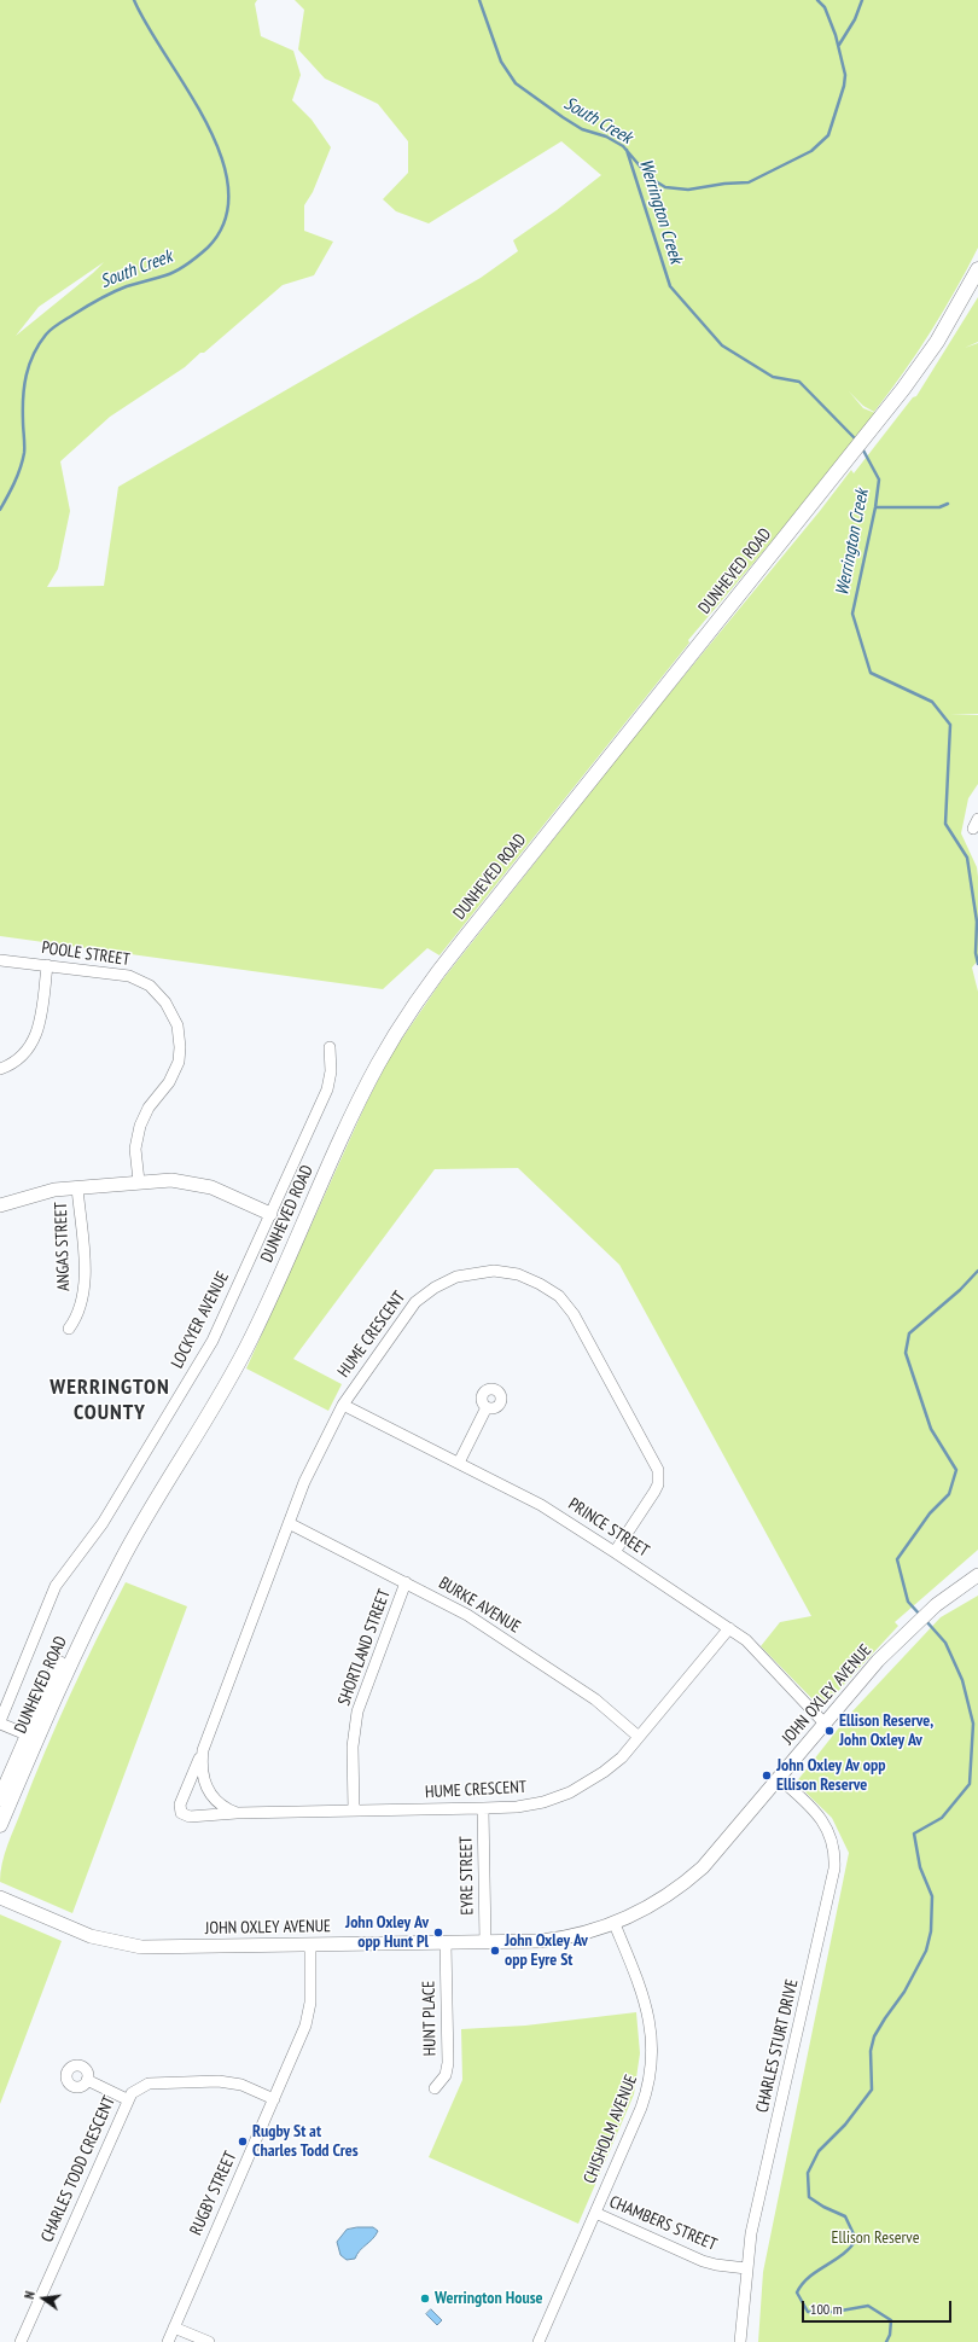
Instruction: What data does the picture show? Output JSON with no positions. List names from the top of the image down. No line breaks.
{"streets":{"main road":["DUNHEVED ROAD"],"street":["POOLE STREET","ANGAS STREET","LOCKYER AVENUE","HUME CRESCENT","PRINCE STREET","BURKE AVENUE","SHORTLAND STREET","JOHN OXLEY AVENUE","EYRE STREET","HUNT PLACE","CHARLES STURT DRIVE","CHISHOLM AVENUE","CHARLES TODD CRESCENT","RUGBY STREET","CHAMBERS STREET"]},"crossings":[["HUME CRESCENT","PRINCE STREET"],["HUME CRESCENT","BURKE AVENUE"],["HUME CRESCENT","SHORTLAND STREET"],["HUME CRESCENT","EYRE STREET"],["PRINCE STREET","JOHN OXLEY AVENUE"],["BURKE AVENUE","SHORTLAND STREET"],["JOHN OXLEY AVENUE","EYRE STREET"],["JOHN OXLEY AVENUE","HUNT PLACE"],["JOHN OXLEY AVENUE","CHARLES STURT DRIVE"],["JOHN OXLEY AVENUE","CHISHOLM AVENUE"],["JOHN OXLEY AVENUE","RUGBY STREET"],["CHARLES STURT DRIVE","CHAMBERS STREET"],["CHISHOLM AVENUE","CHAMBERS STREET"],["CHARLES TODD CRESCENT","RUGBY STREET"]],"districts":["WERRINGTON COUNTY"],"water":["South Creek","Werrington Creek"],"parks":["Ellison Reserve"],"places":["Ellison Reserve, John Oxley Av","John Oxley Av opp Ellison Reserve","John Oxley Av opp Hunt Pl","John Oxley Av opp Eyre St","Rugby St at Charles Todd Cres","Werrington House"],"scale_bar":"100 m","north":"left"}
